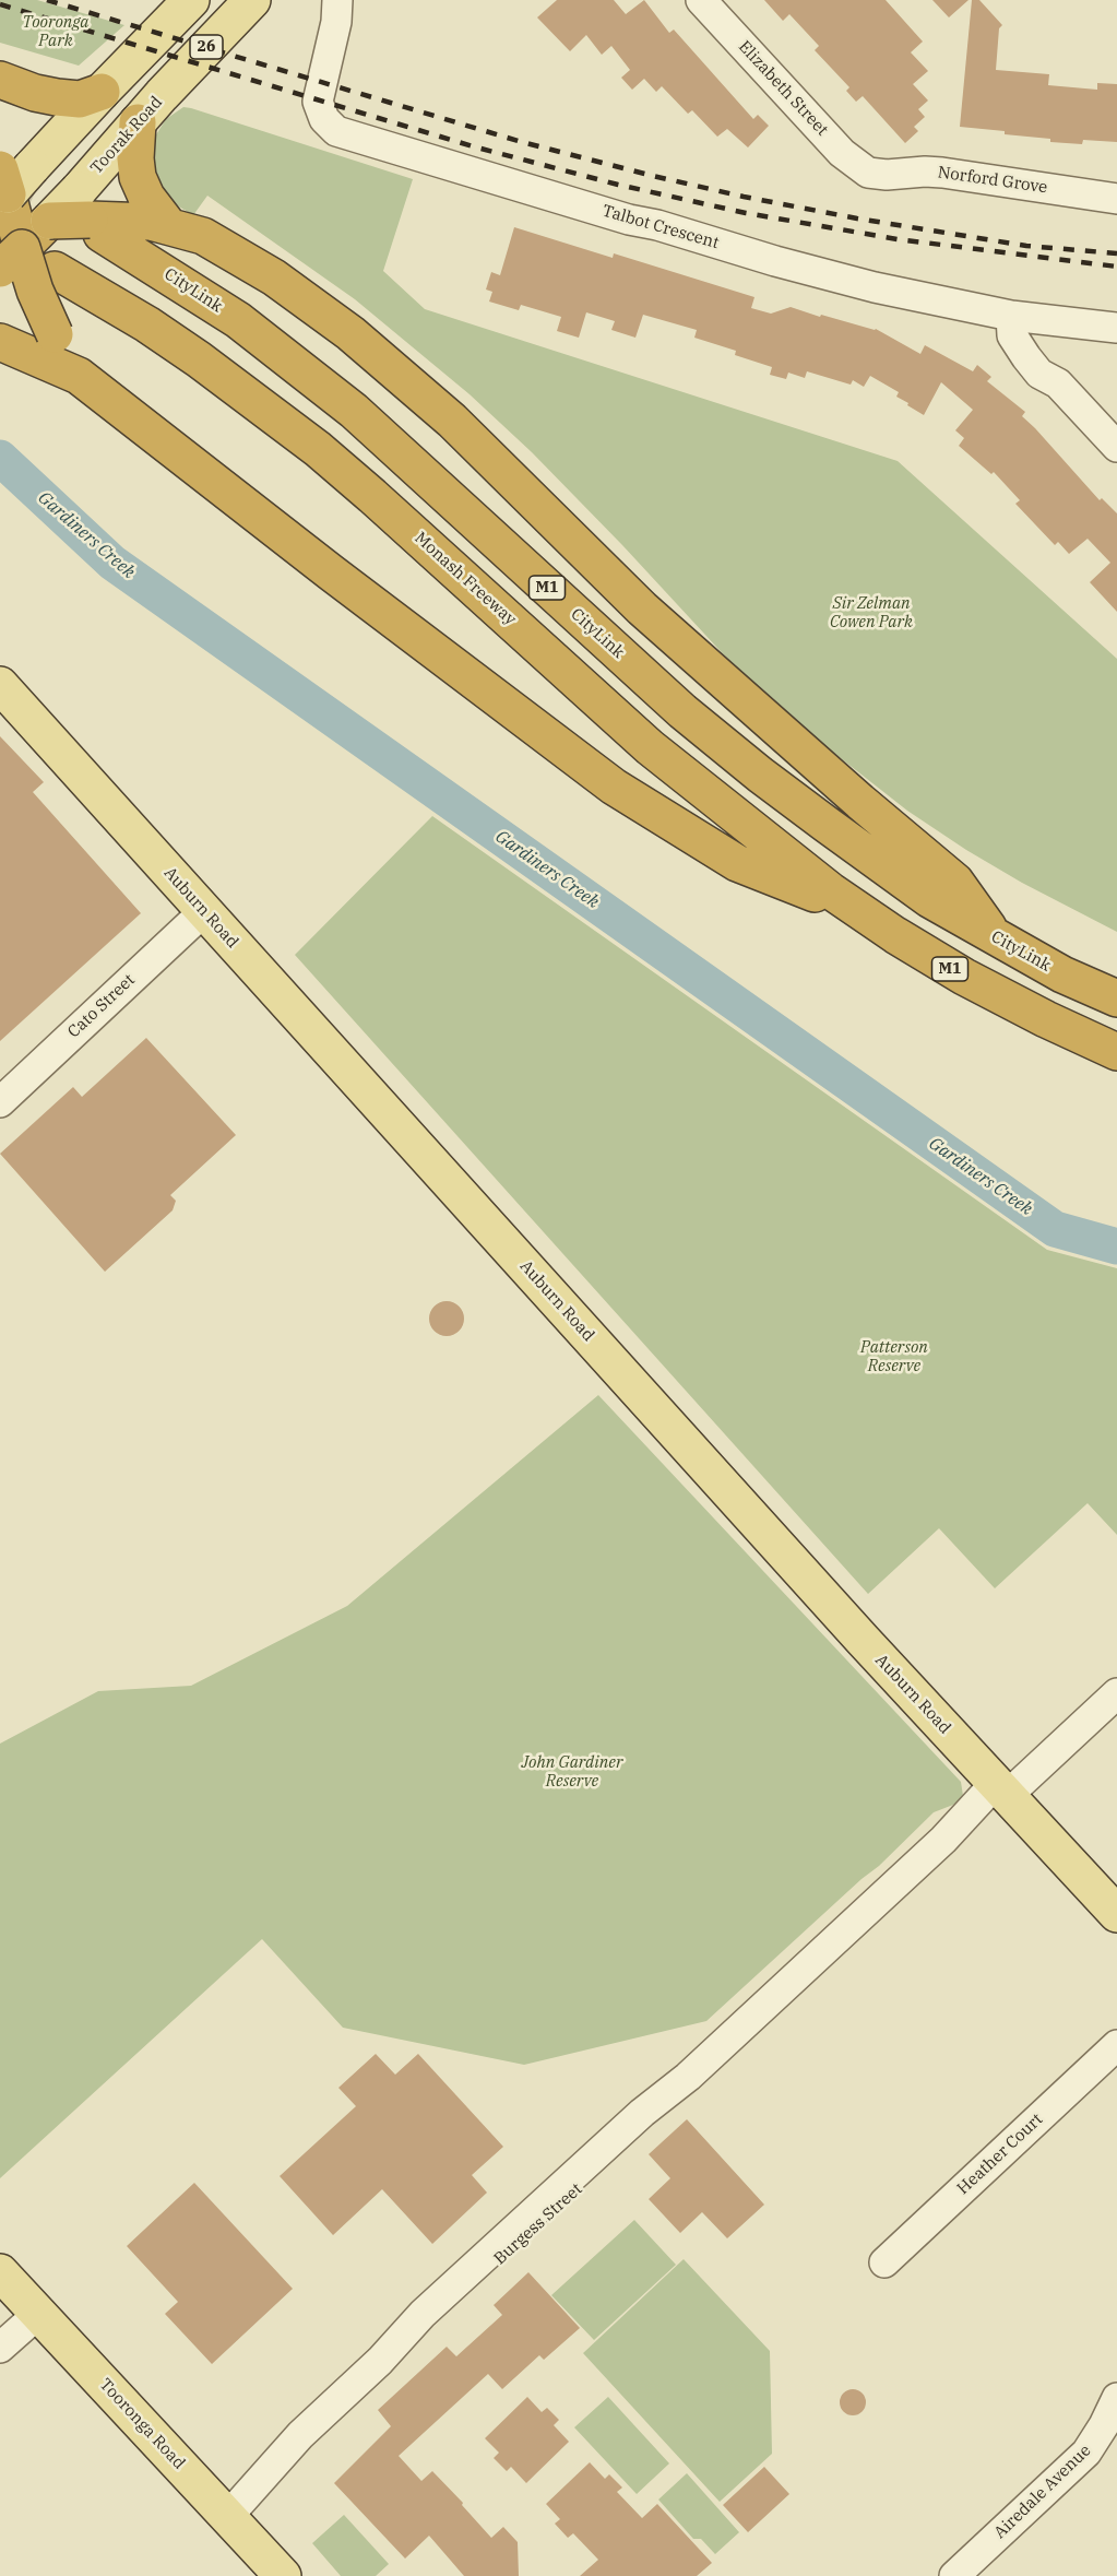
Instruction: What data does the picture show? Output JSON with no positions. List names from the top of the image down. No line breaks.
{"streets":{"highway":["CityLink","Monash Freeway","M1"],"main road":["26","Toorak Road","Auburn Road","Tooronga Road"],"street":["Elizabeth Street","Norford Grove","Talbot Crescent","Cato Street","Heather Court","Burgess Street","Airedale Avenue"]},"crossings":[["26","Toorak Road"],["Elizabeth Street","Norford Grove"],["Monash Freeway","M1"],["Auburn Road","Cato Street"],["Auburn Road","Burgess Street"],["Burgess Street","Tooronga Road"]],"water":["Gardiners Creek"],"parks":["Tooronga Park","Sir Zelman Cowen Park","Patterson Reserve","John Gardiner Reserve"]}
